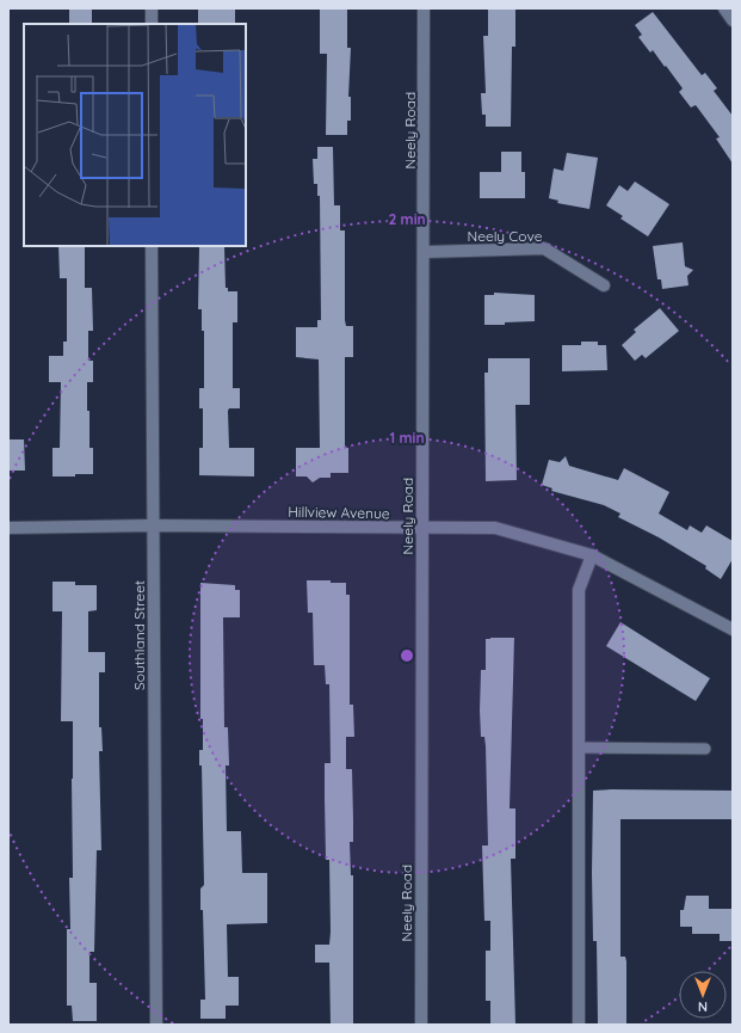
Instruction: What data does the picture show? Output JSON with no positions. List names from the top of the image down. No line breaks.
{"streets":{"street":["Neely Road","Neely Cove","Hillview Avenue","Southland Street"]},"crossings":[["Neely Road","Neely Cove"],["Neely Road","Hillview Avenue"],["Hillview Avenue","Southland Street"]],"north":"bottom","rings":["2 min","1 min"]}
